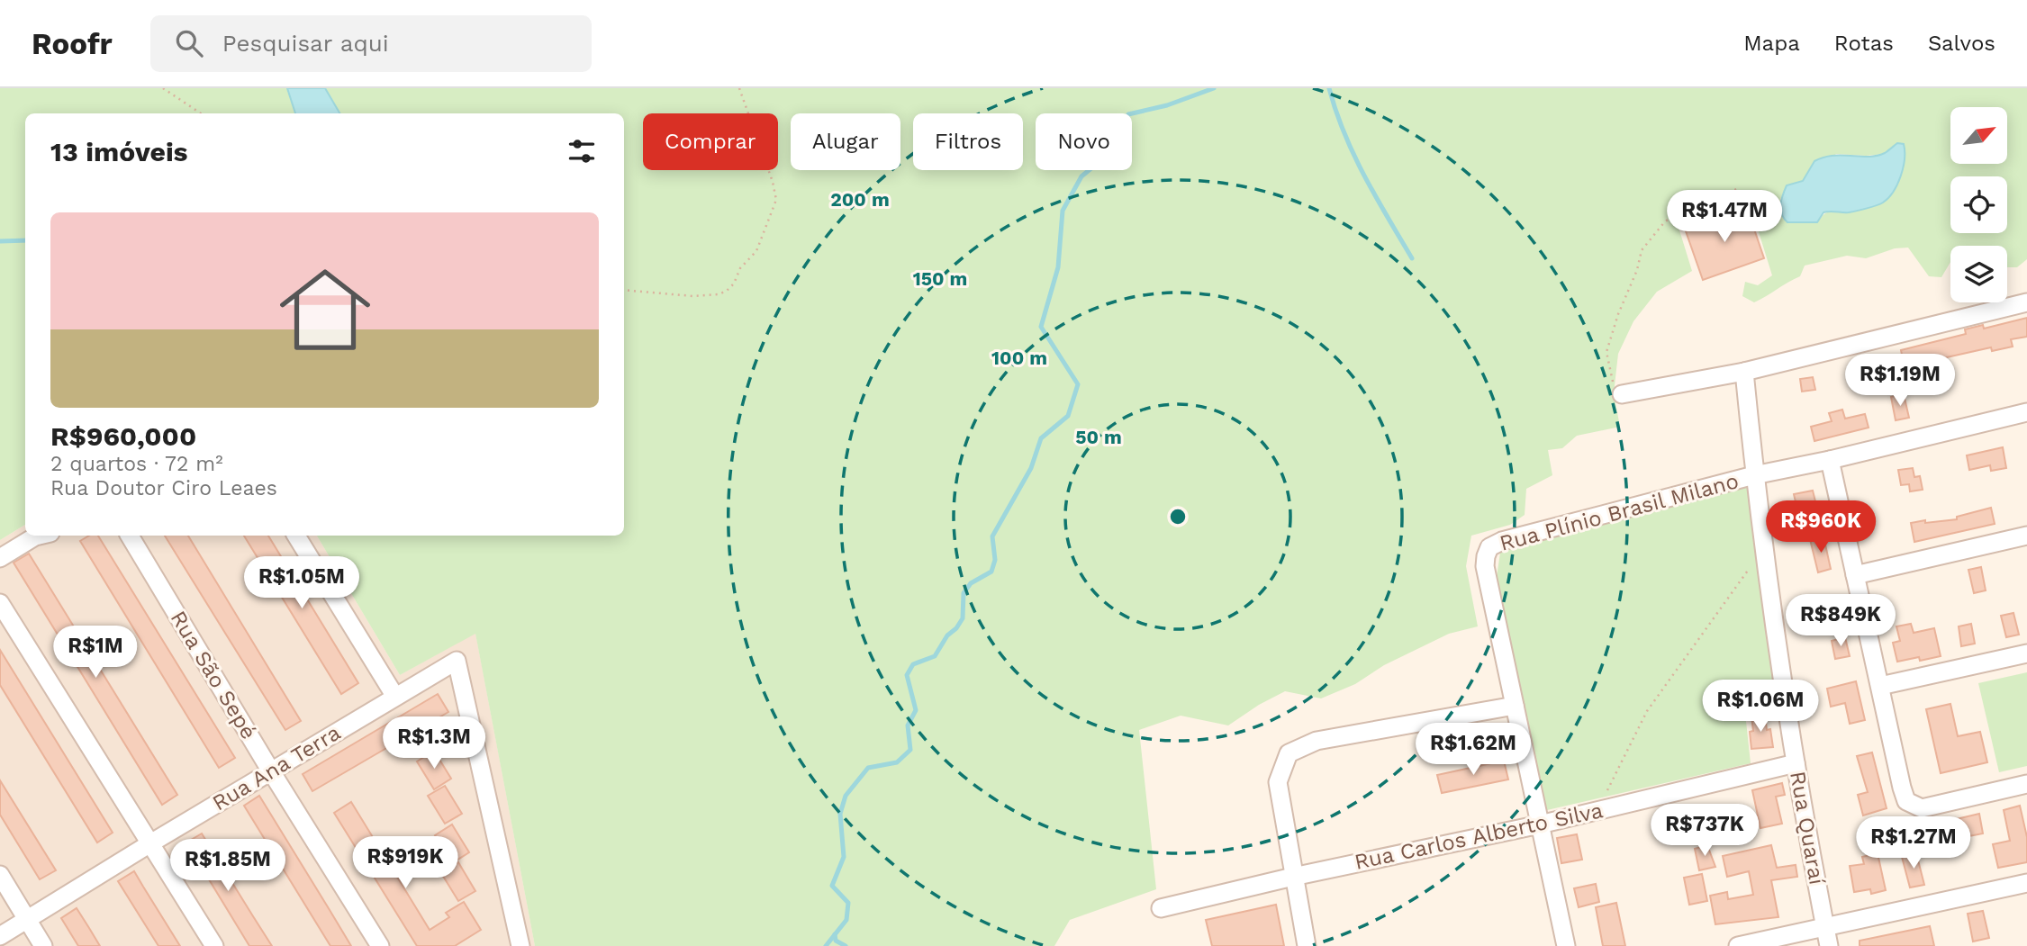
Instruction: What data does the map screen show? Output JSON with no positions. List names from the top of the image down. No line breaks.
{"streets":{"street":["Rua Plínio Brasil Milano","Rua São Sepé","Rua Ana Terra","Rua Quaraí","Rua Carlos Alberto Silva"]},"crossings":[["Rua Plínio Brasil Milano","Rua Quaraí"],["Rua São Sepé","Rua Ana Terra"],["Rua Quaraí","Rua Carlos Alberto Silva"]],"north":"top right","page":{"header":"Roofr","search":"Pesquisar aqui","nav":["Mapa","Rotas","Salvos"],"chip":["Comprar","Alugar","Filtros","Novo"],"heading":"13 imóveis","list":[{"name":"R$960,000","note":"2 quartos · 72 m² · Rua Doutor Ciro Leaes"}],"price":["R$1.47M","R$1.19M","R$960K","R$1.05M","R$849K","R$1M","R$1.06M","R$1.3M","R$1.62M","R$737K","R$1.27M","R$919K","R$1.85M"]},"rings":["200 m","150 m","100 m","50 m"]}
